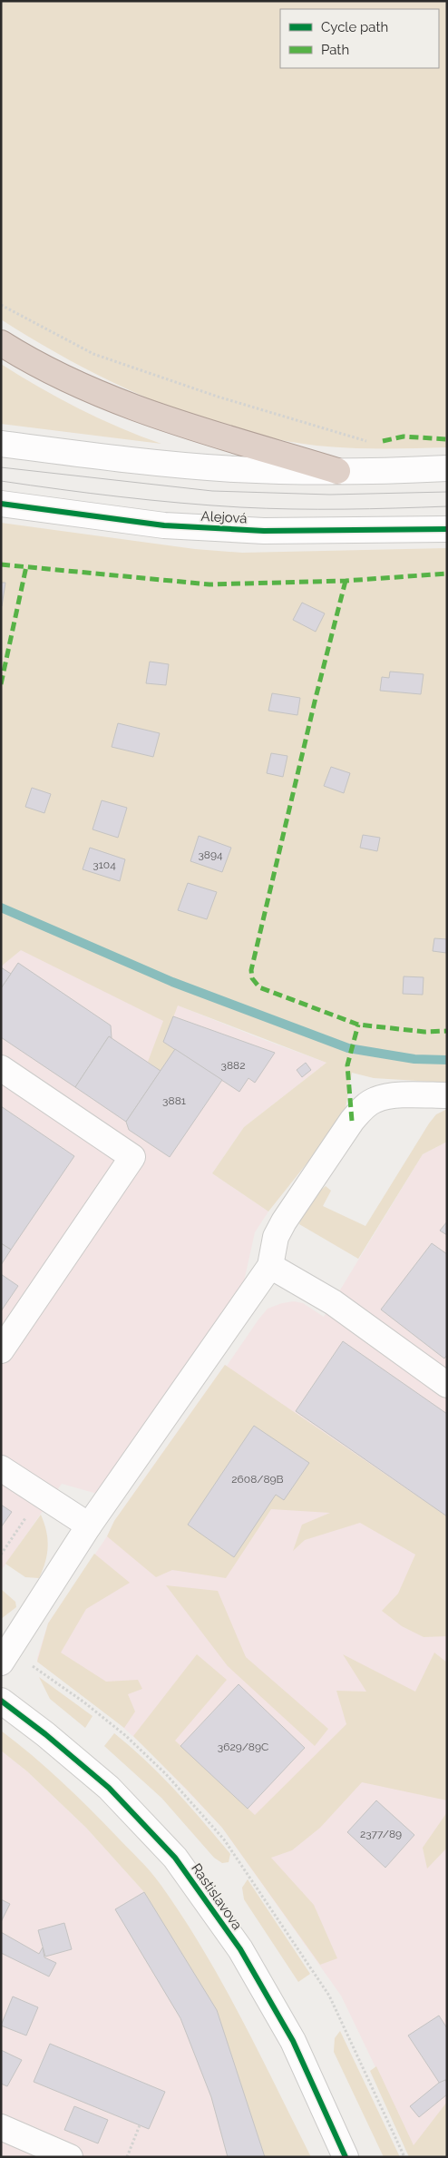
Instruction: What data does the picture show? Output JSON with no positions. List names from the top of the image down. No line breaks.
{"streets":{"street":["Alejová","Rastislavova"]},"house_numbers":["3894","3104","3882","3881","2608/89B","3629/89C","2377/89"],"legend":["Cycle path","Path"]}
